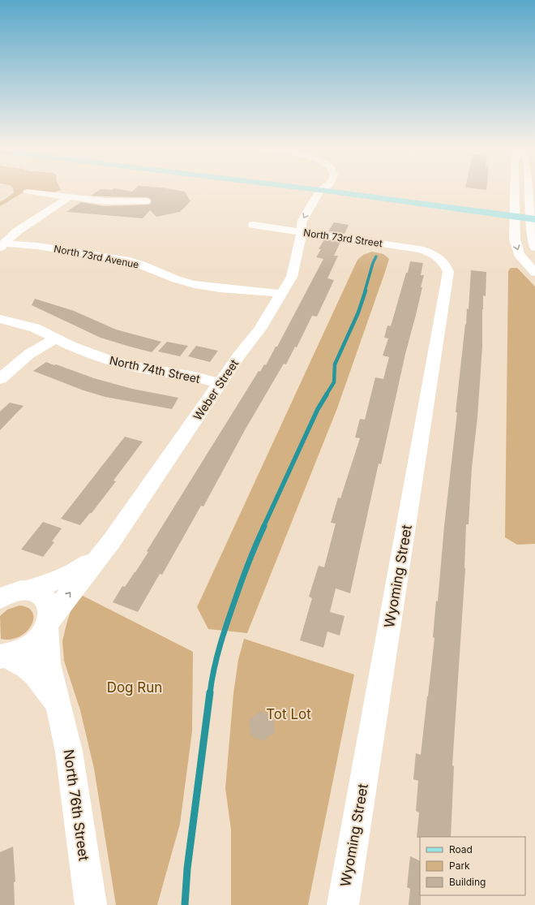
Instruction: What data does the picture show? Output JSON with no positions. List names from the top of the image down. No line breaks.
{"streets":{"street":["North 73rd Street","North 73rd Avenue","North 74th Street","Weber Street","Wyoming Street","North 76th Street"]},"crossings":[["North 73rd Street","Weber Street"],["North 73rd Street","Wyoming Street"],["North 73rd Avenue","Weber Street"],["North 74th Street","Weber Street"],["Weber Street","North 76th Street"]],"parks":["Dog Run","Tot Lot"],"legend":["Road","Park","Building"]}
